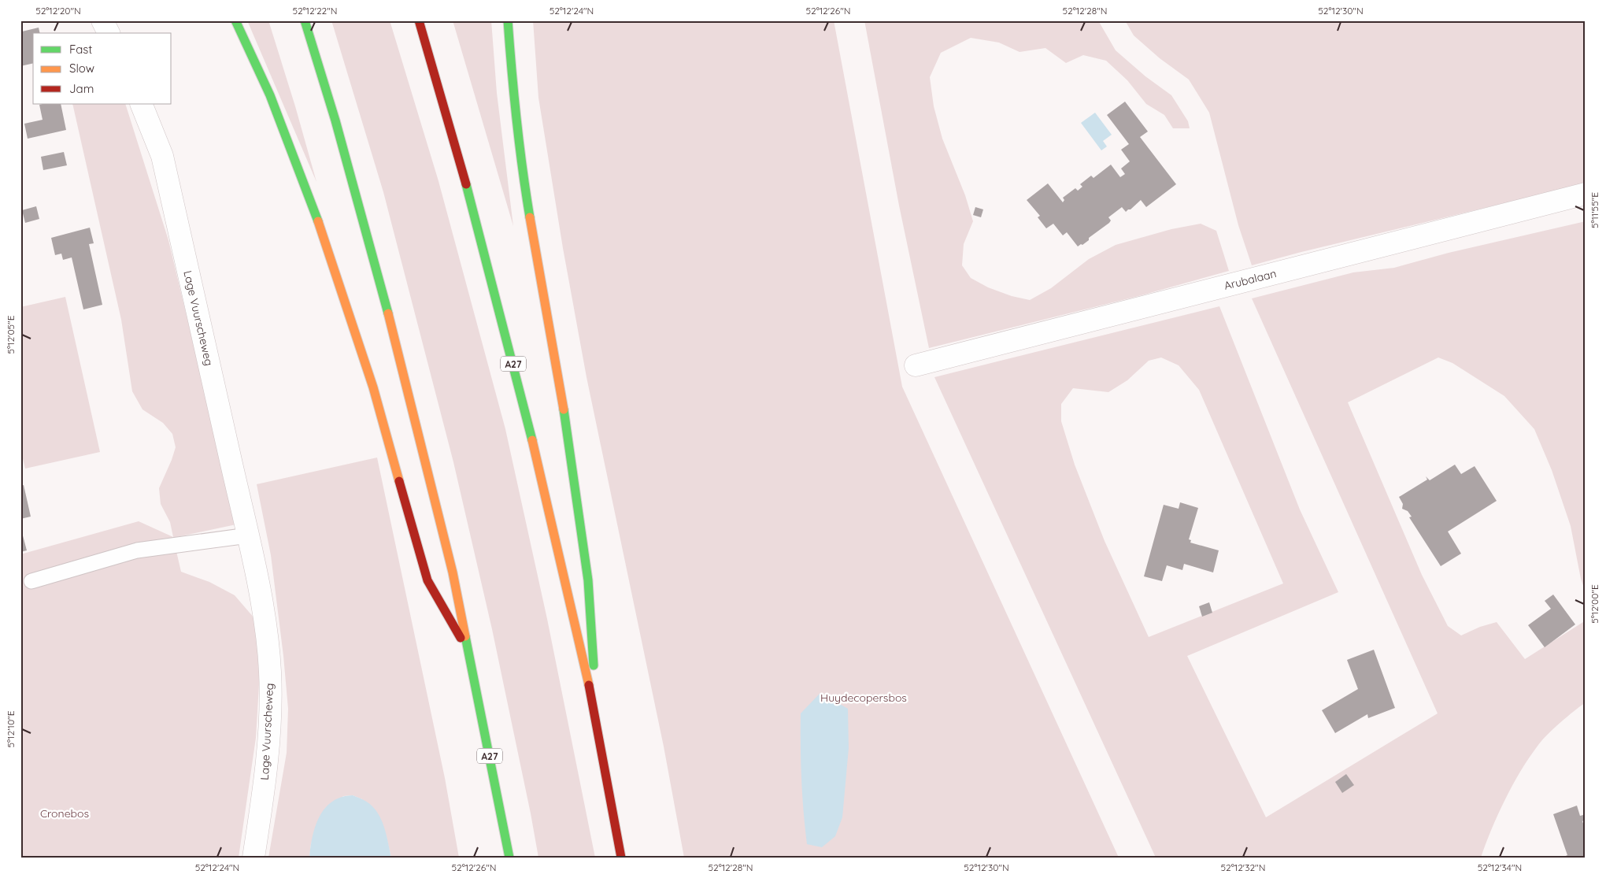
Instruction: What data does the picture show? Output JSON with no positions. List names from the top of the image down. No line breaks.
{"streets":{"highway":["A27"],"street":["Arubalaan","Lage Vuurscheweg"]},"parks":["Huydecopersbos","Cronebos"],"legend":["Fast","Slow","Jam"],"coordinates":["52°12'20\"N","52°12'22\"N","52°12'24\"N","52°12'26\"N","52°12'28\"N","52°12'30\"N","5°11'55\"E","5°12'05\"E","5°12'00\"E","5°12'10\"E","52°12'32\"N","52°12'34\"N"]}
